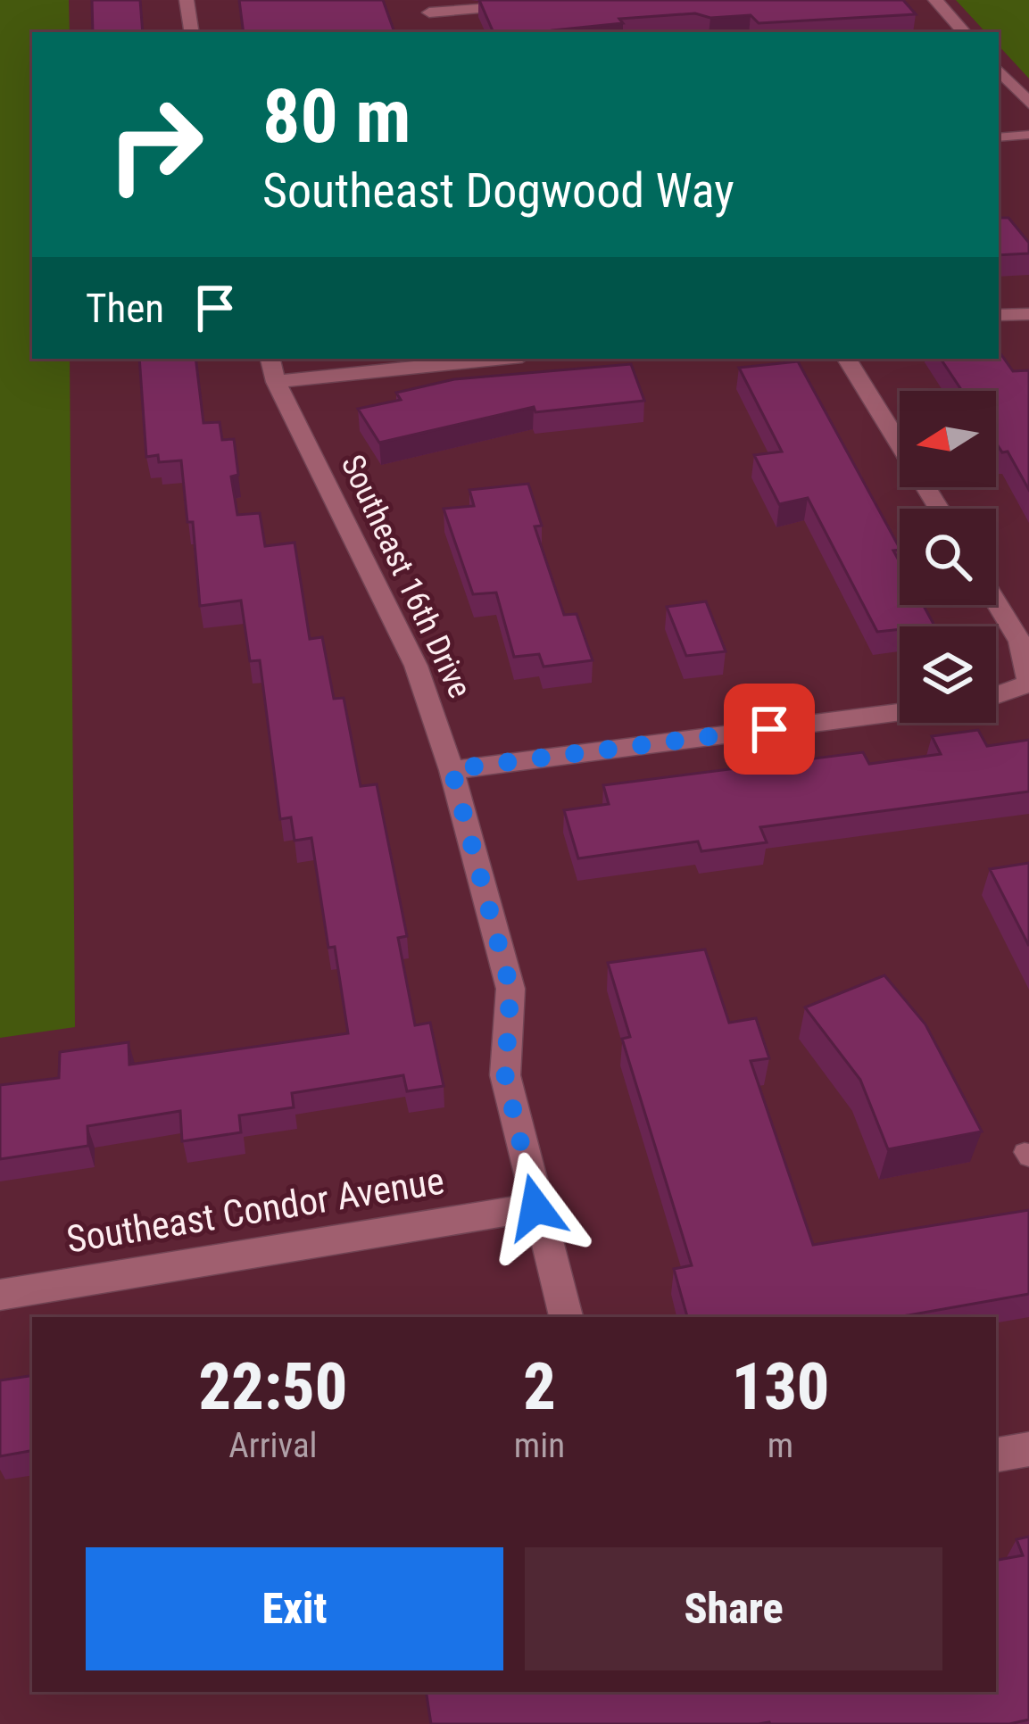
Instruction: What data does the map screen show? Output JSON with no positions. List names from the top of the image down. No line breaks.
{"streets":{"street":["Southeast 16th Drive","Southeast Condor Avenue"]},"crossings":[["Southeast 16th Drive","Southeast Condor Avenue"]],"north":"left","page":{"turn":["80 m","Southeast Dogwood Way"],"then":"Then","eta":["22:50","Arrival","2","min","130","m"],"buttons":["Exit","Share"]}}
